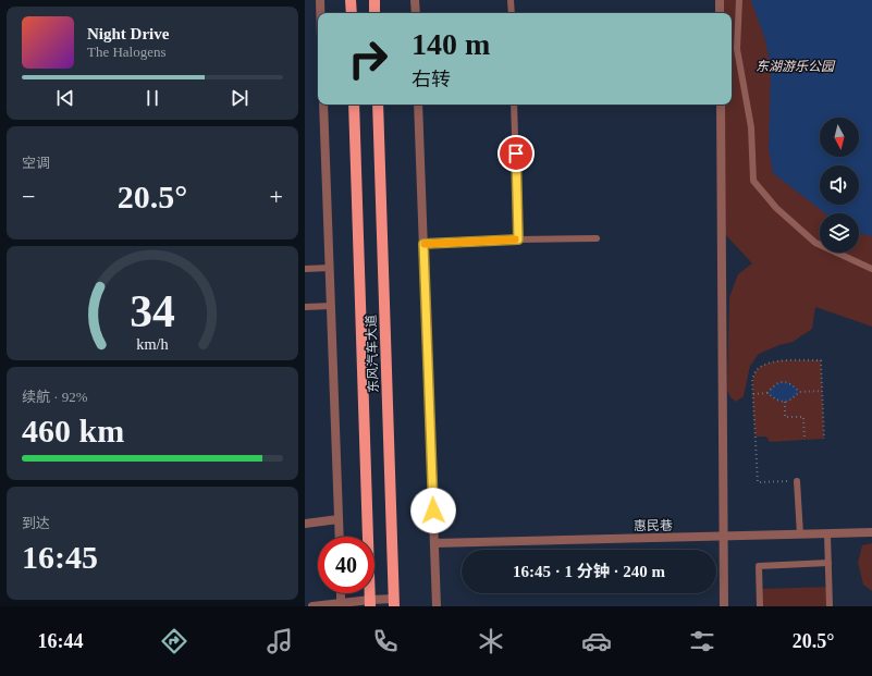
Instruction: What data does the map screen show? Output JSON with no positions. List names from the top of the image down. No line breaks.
{"streets":{"main road":["东风汽车大道"],"street":["惠民巷"]},"parks":["东湖游乐公园"],"north":"bottom","page":{"turn":["140 m","右转"],"song":["Night Drive","The Halogens"],"tile":["空调",["续航 · 92%","460 km"],["到达","16:45"]],"heat":["−","20.5°","+"],"limit":"40","trip":"16:45 · 1 分钟 · 240 m","tabs":["16:44","20.5°"],"gauge":["34","km/h"]}}
